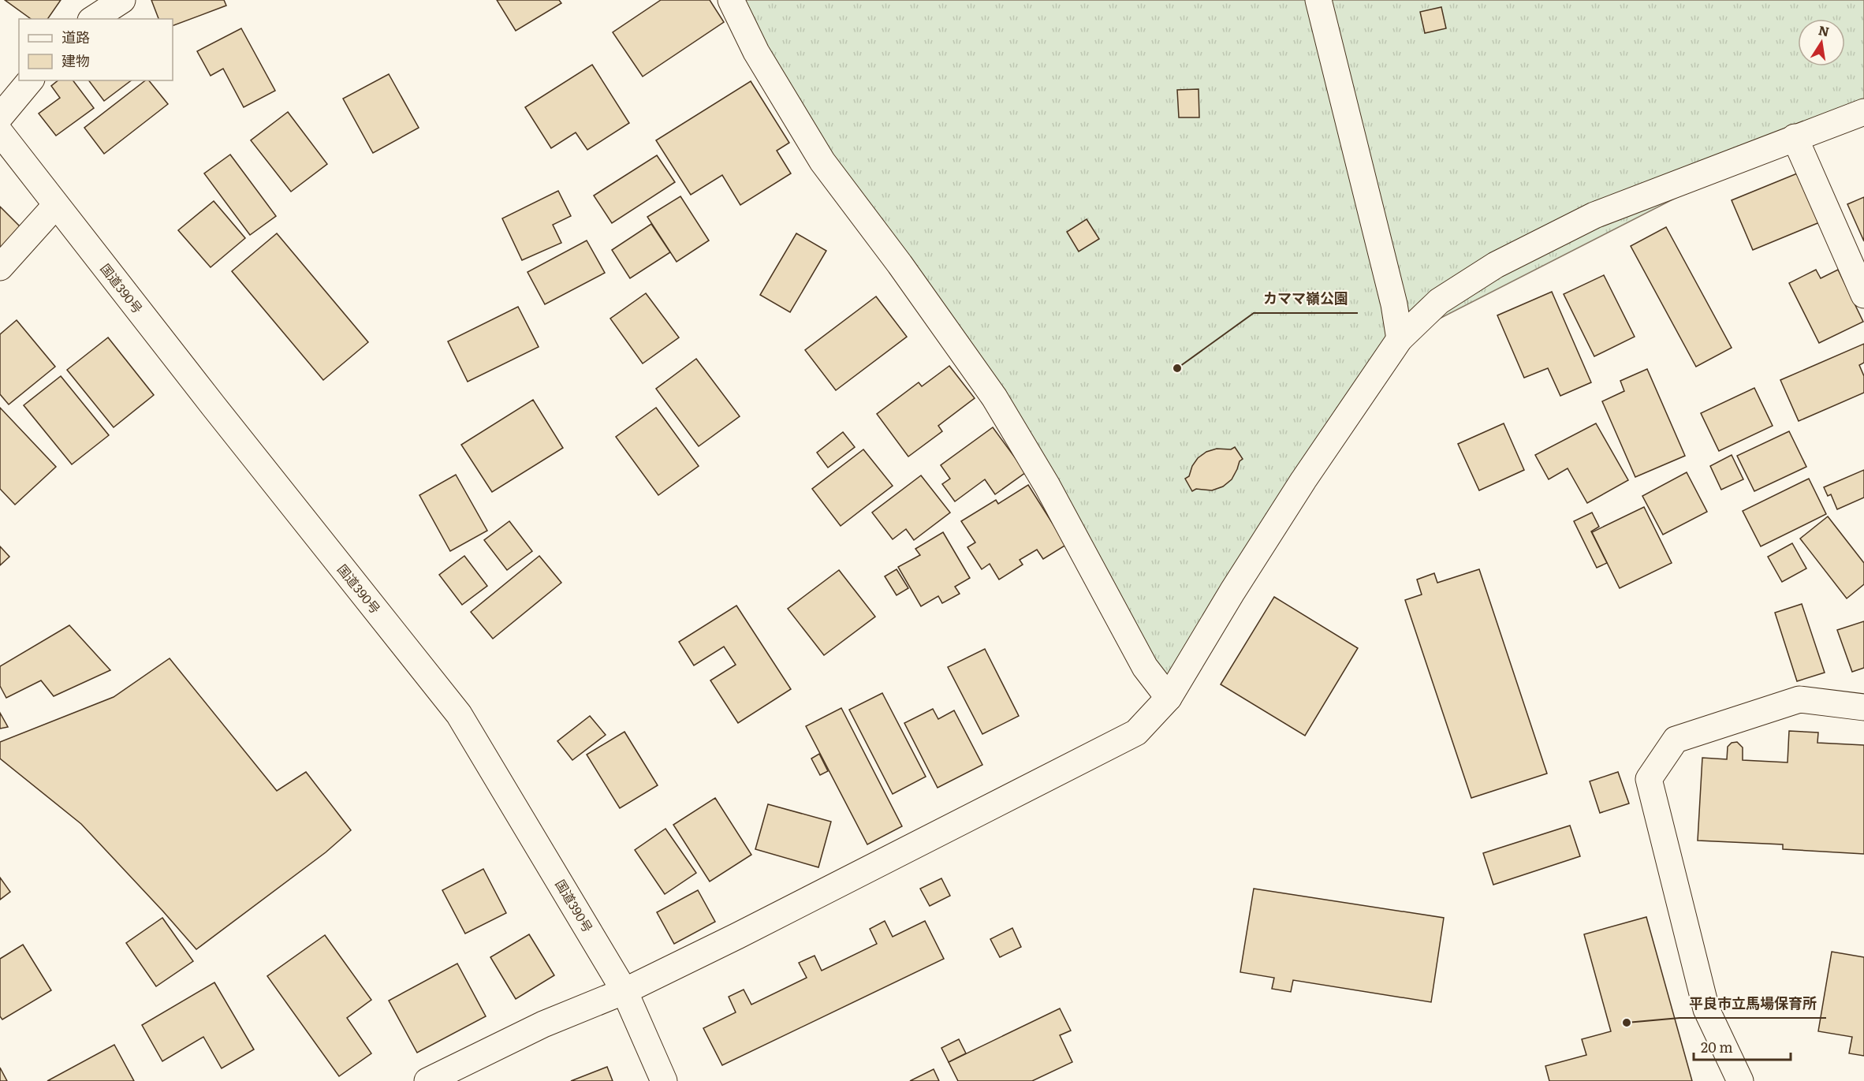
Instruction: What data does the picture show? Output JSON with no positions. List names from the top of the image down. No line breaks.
{"streets":{"main road":["国道390号"]},"places":["カママ嶺公園","平良市立馬場保育所"],"legend":["道路","建物"],"scale_bar":"20 m","north":"top"}
